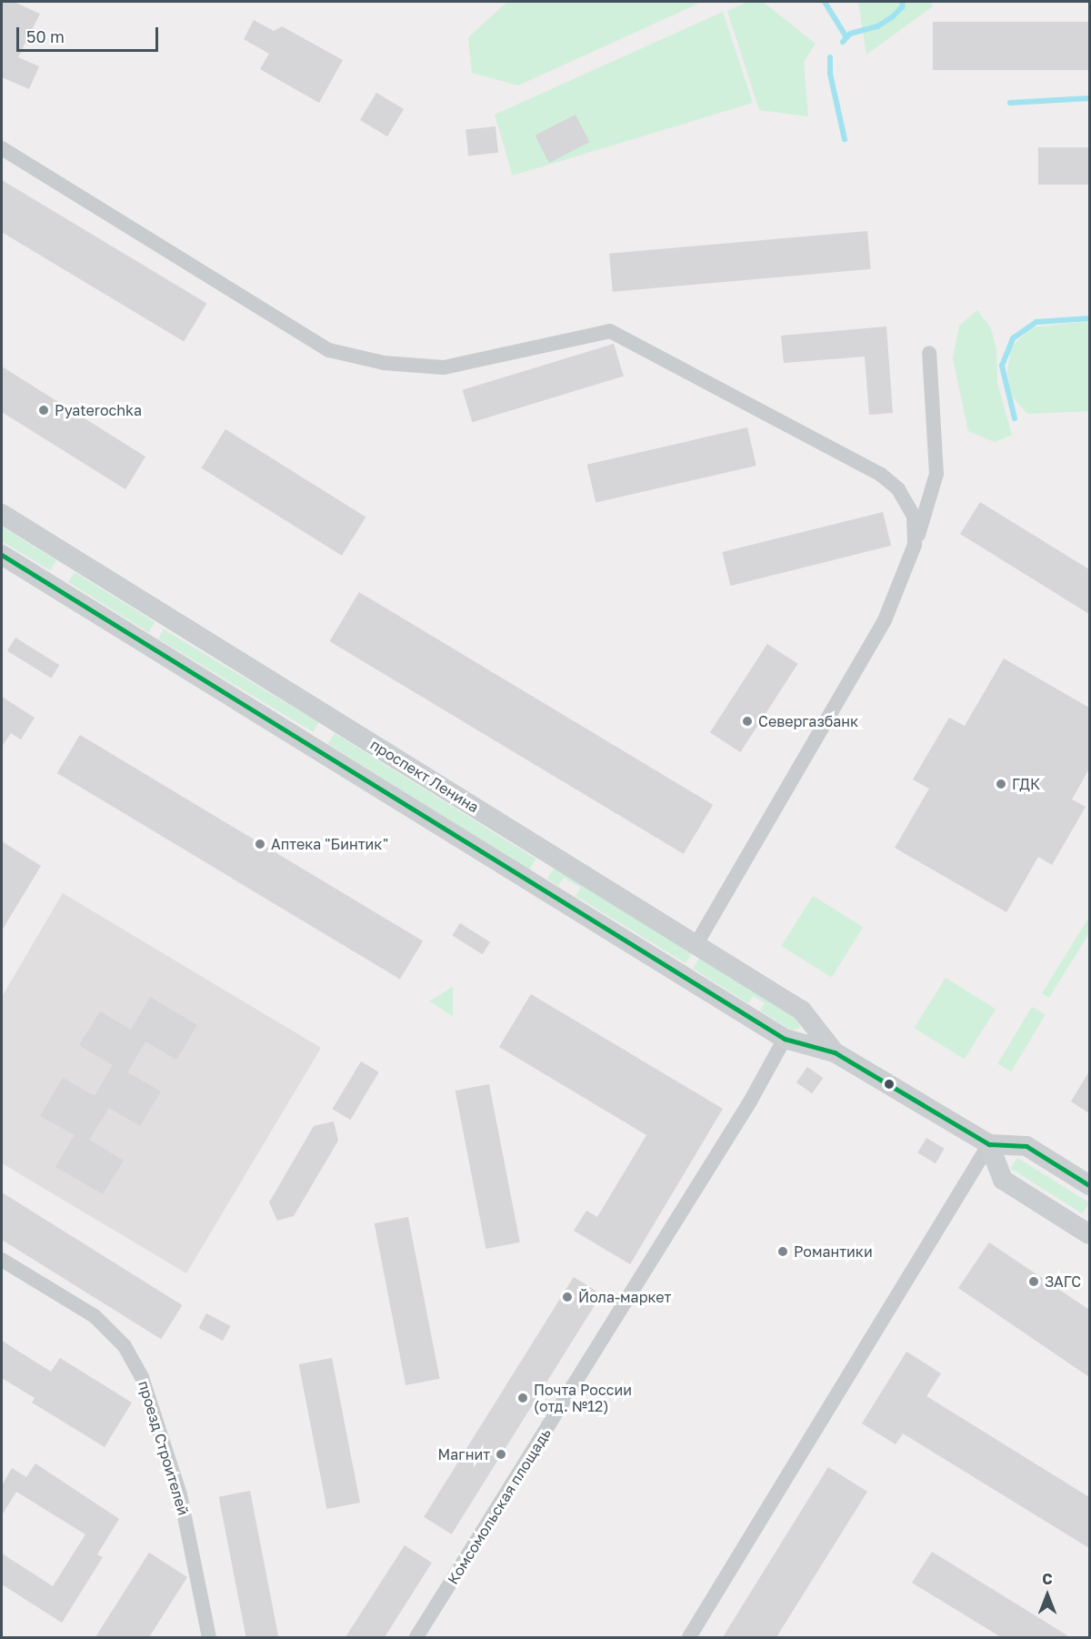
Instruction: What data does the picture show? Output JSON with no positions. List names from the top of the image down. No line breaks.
{"streets":{"main road":["проспект Ленина"],"street":["проезд Строителей","Комсомольская площадь"]},"crossings":[["проспект Ленина","Комсомольская площадь"]],"places":["Pyaterochka","Севергазбанк","ГДК","Аптека \"Бинтик\"","Романтики","ЗАГС","Йола-маркет","Почта России (отд. №12)","Магнит"],"scale_bar":"50 m","north":"top"}
